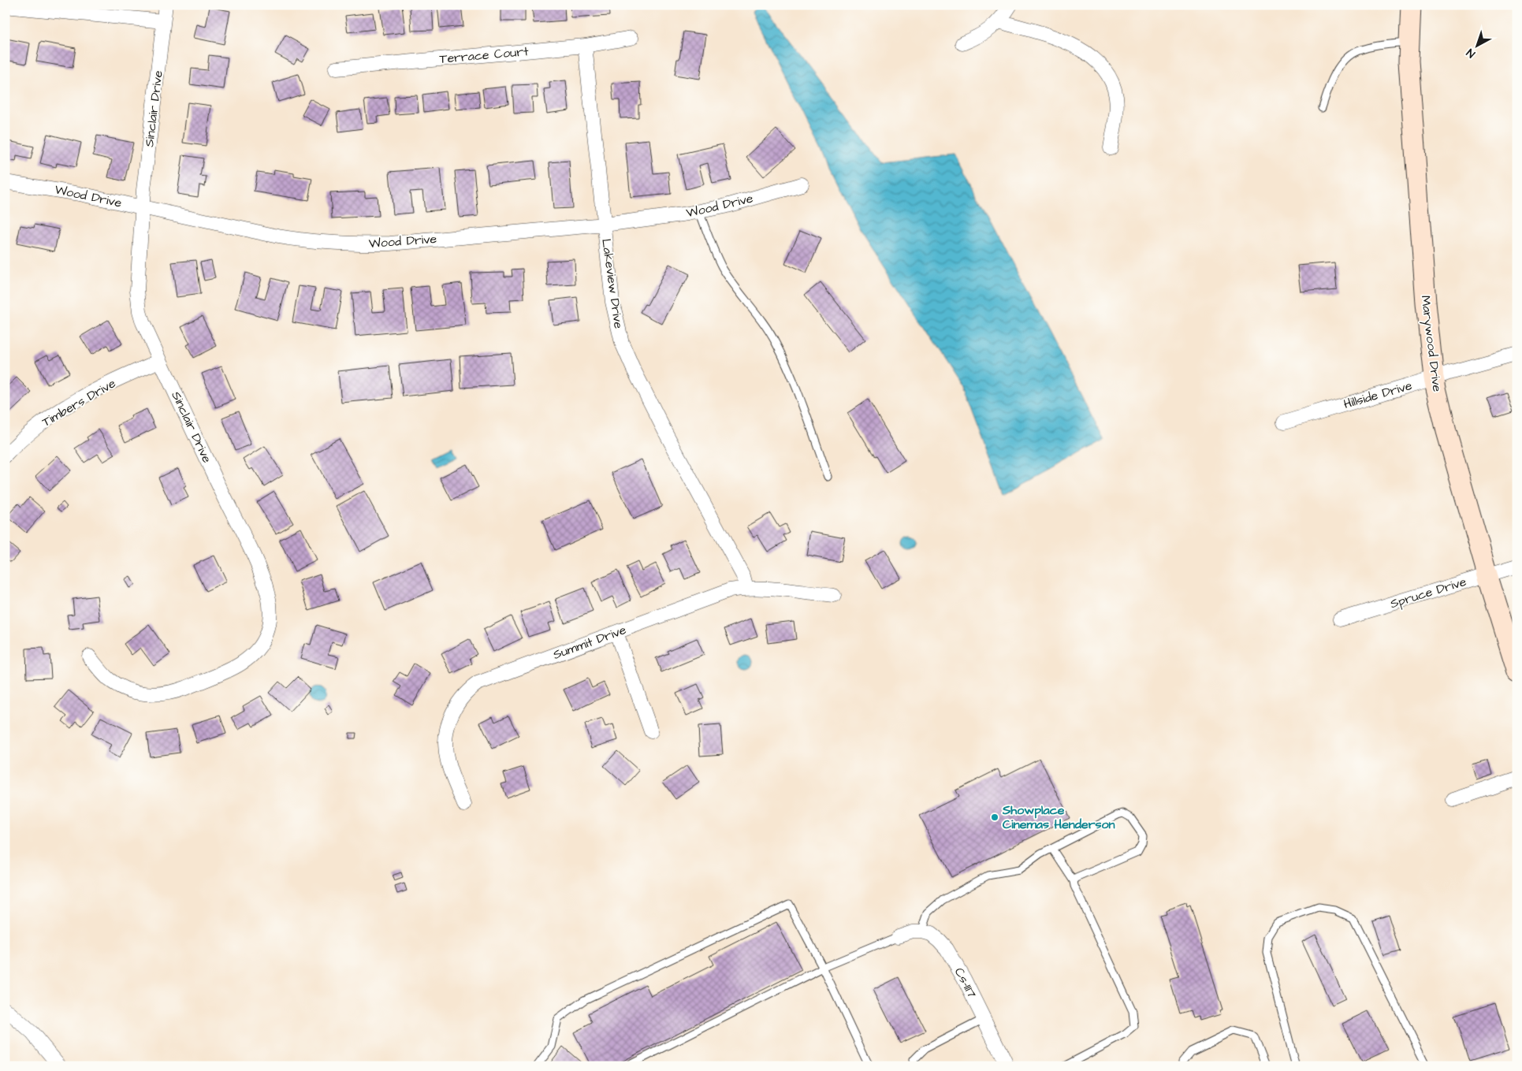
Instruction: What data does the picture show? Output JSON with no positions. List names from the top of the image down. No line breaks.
{"streets":{"street":["Terrace Court","Sinclair Drive","Wood Drive","Lakeview Drive","Marywood Drive","Hillside Drive","Timbers Drive","Spruce Drive","Summit Drive","Cs-1117"]},"crossings":[["Terrace Court","Lakeview Drive"],["Sinclair Drive","Wood Drive"],["Sinclair Drive","Timbers Drive"],["Wood Drive","Lakeview Drive"],["Lakeview Drive","Summit Drive"],["Marywood Drive","Hillside Drive"],["Marywood Drive","Spruce Drive"]],"places":["Showplace Cinemas Henderson"],"north":"bottom left"}
